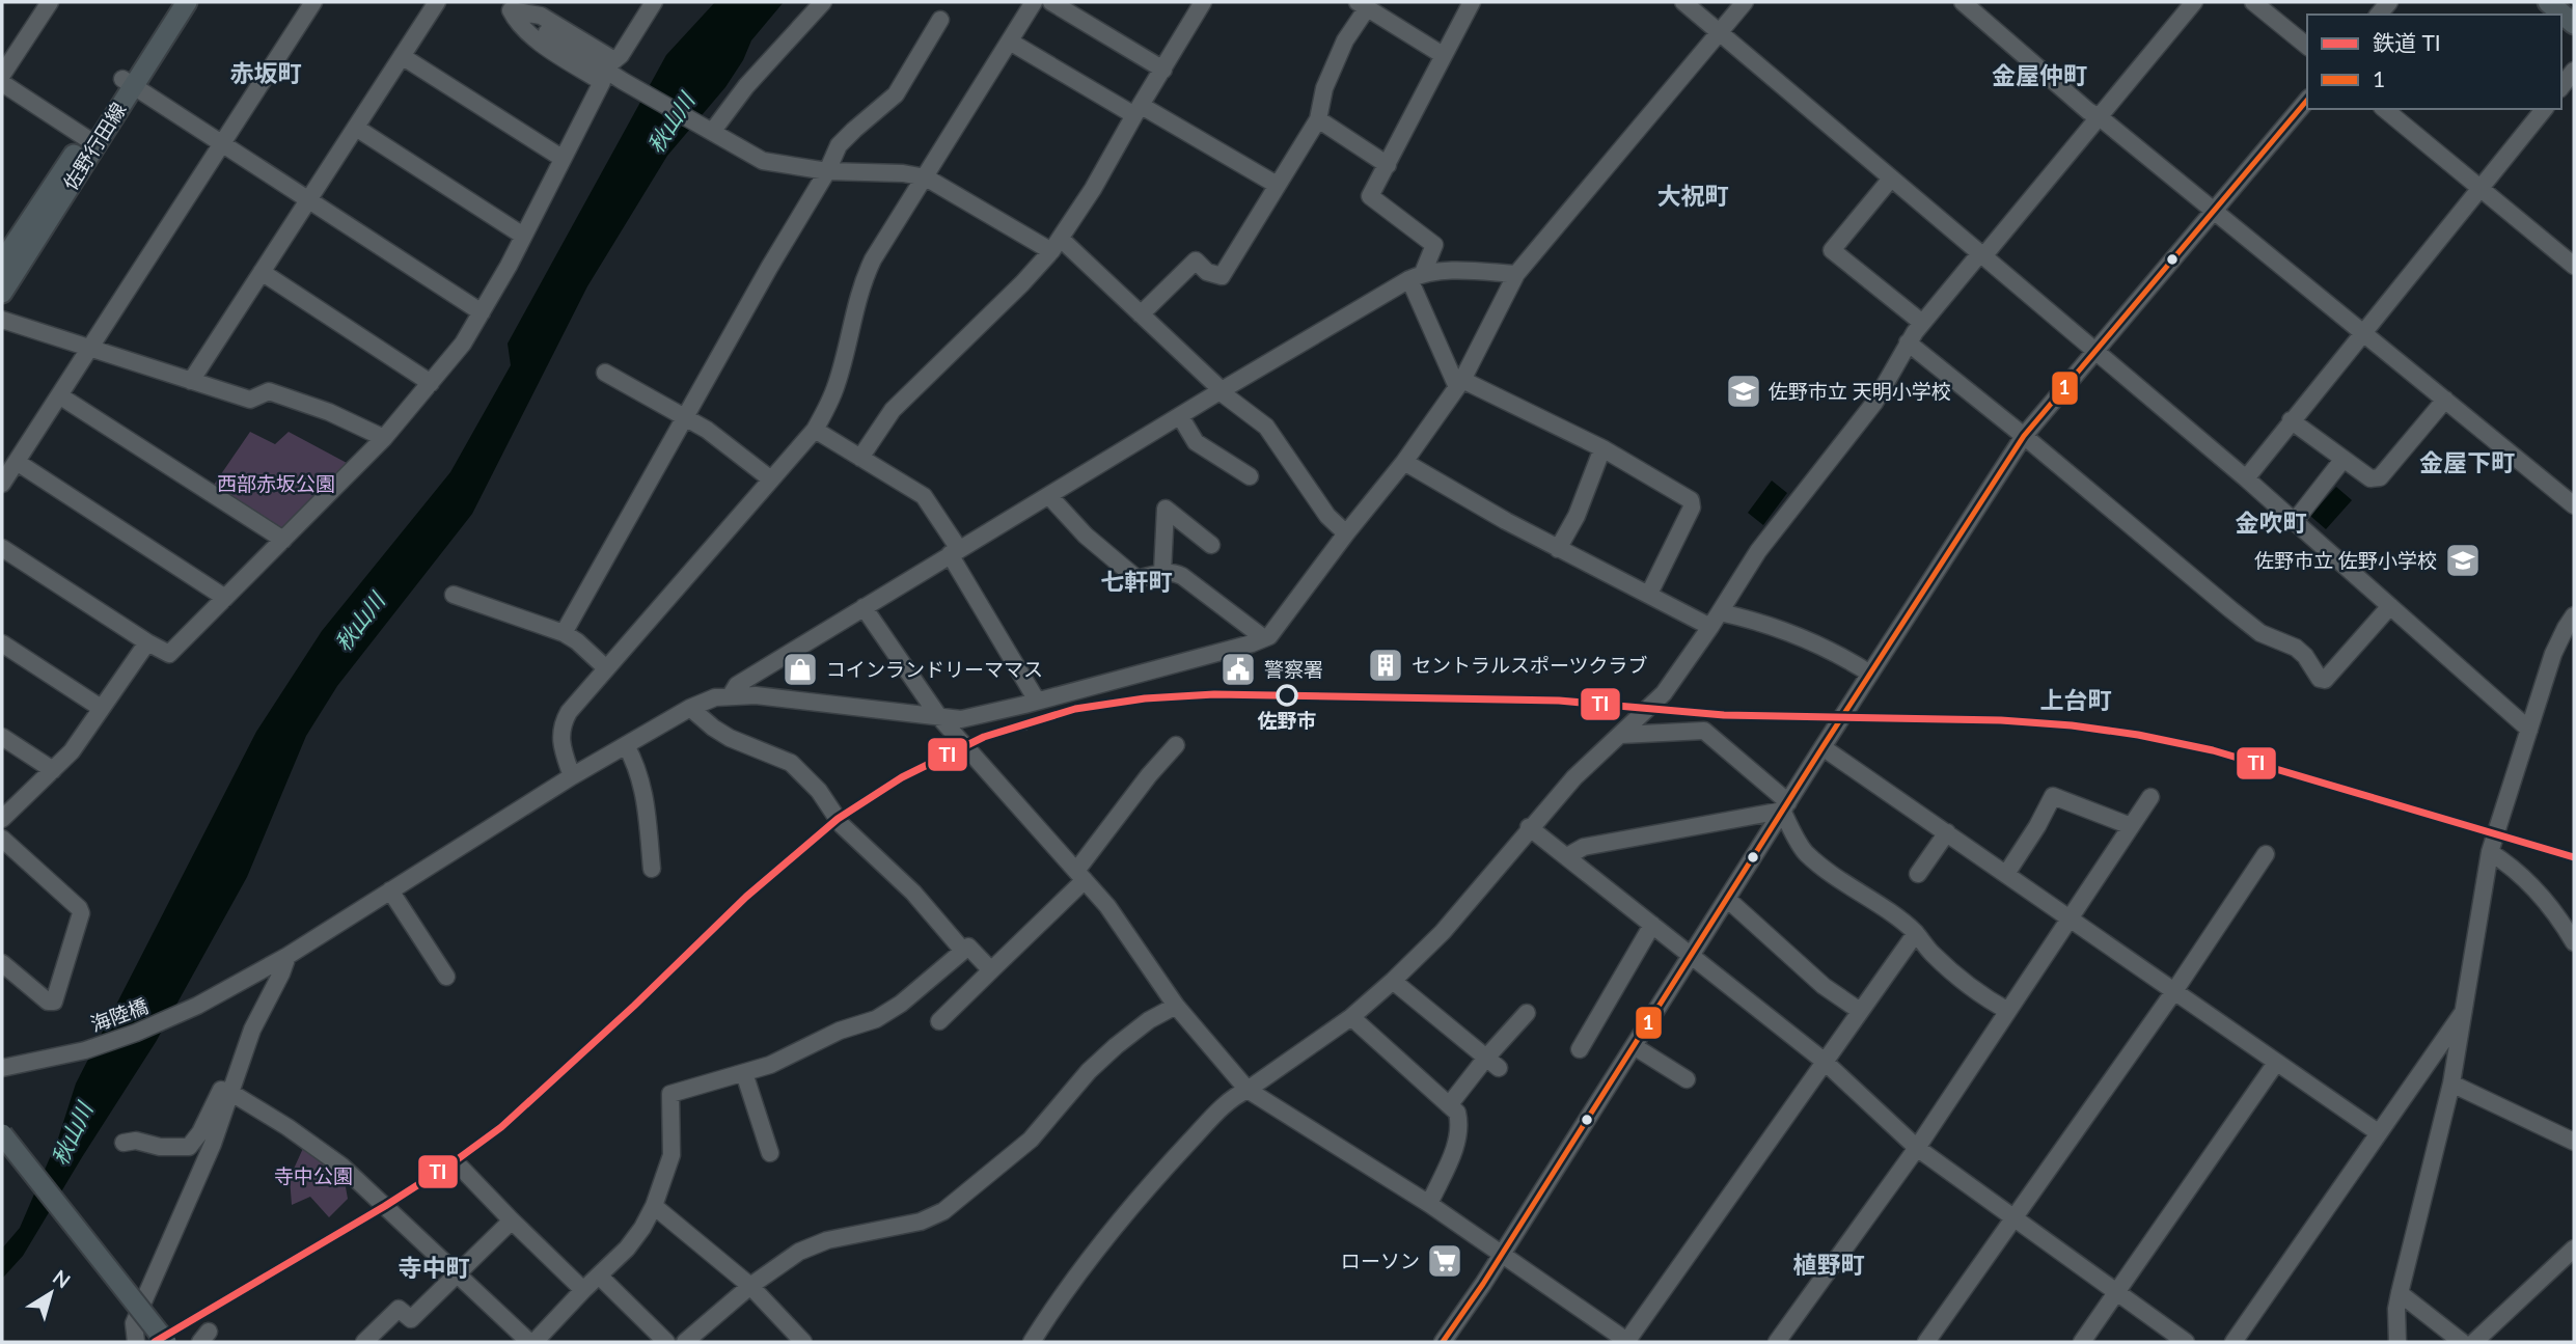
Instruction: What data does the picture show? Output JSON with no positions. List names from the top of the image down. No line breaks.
{"streets":{"main road":["佐野行田線"],"street":["海陸橋"]},"districts":["赤坂町","金屋仲町","大祝町","金屋下町","金吹町","七軒町","上台町","植野町","寺中町"],"water":["秋山川"],"parks":["西部赤坂公園","寺中公園"],"places":{"school or university":["佐野市立 天明小学校","佐野市立 佐野小学校"],"building":["セントラルスポーツクラブ"],"shop":["コインランドリーママス"],"public building":["警察署"],"other":["佐野市"],"supermarket":["ローソン"]},"lines":["transit line 1","rail line TI"],"legend":["鉄道 TI","1"],"north":"top right"}
